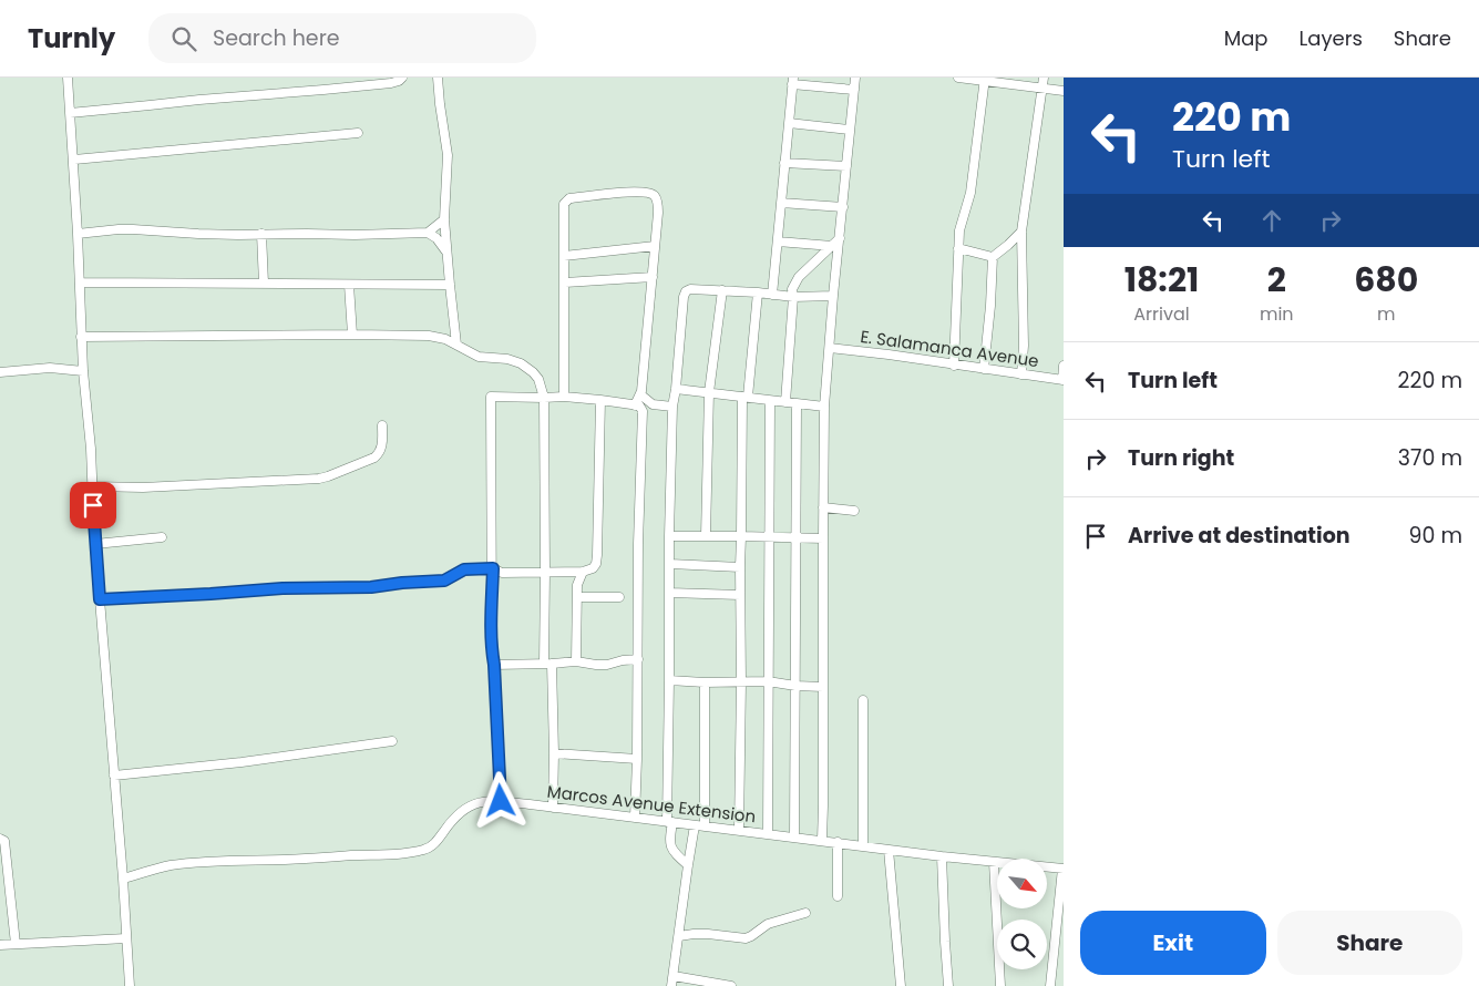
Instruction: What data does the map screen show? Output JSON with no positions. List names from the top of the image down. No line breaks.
{"streets":{"street":["E. Salamanca Avenue","Marcos Avenue Extension"]},"north":"bottom right","page":{"header":"Turnly","search":"Search here","nav":["Map","Layers","Share"],"turn":["220 m","Turn left"],"eta":["18:21","Arrival","2","min","680","m"],"list":[{"name":"Turn left","value":"220 m"},{"name":"Turn right","value":"370 m"},{"name":"Arrive at destination","value":"90 m"}],"buttons":["Exit","Share"]}}
